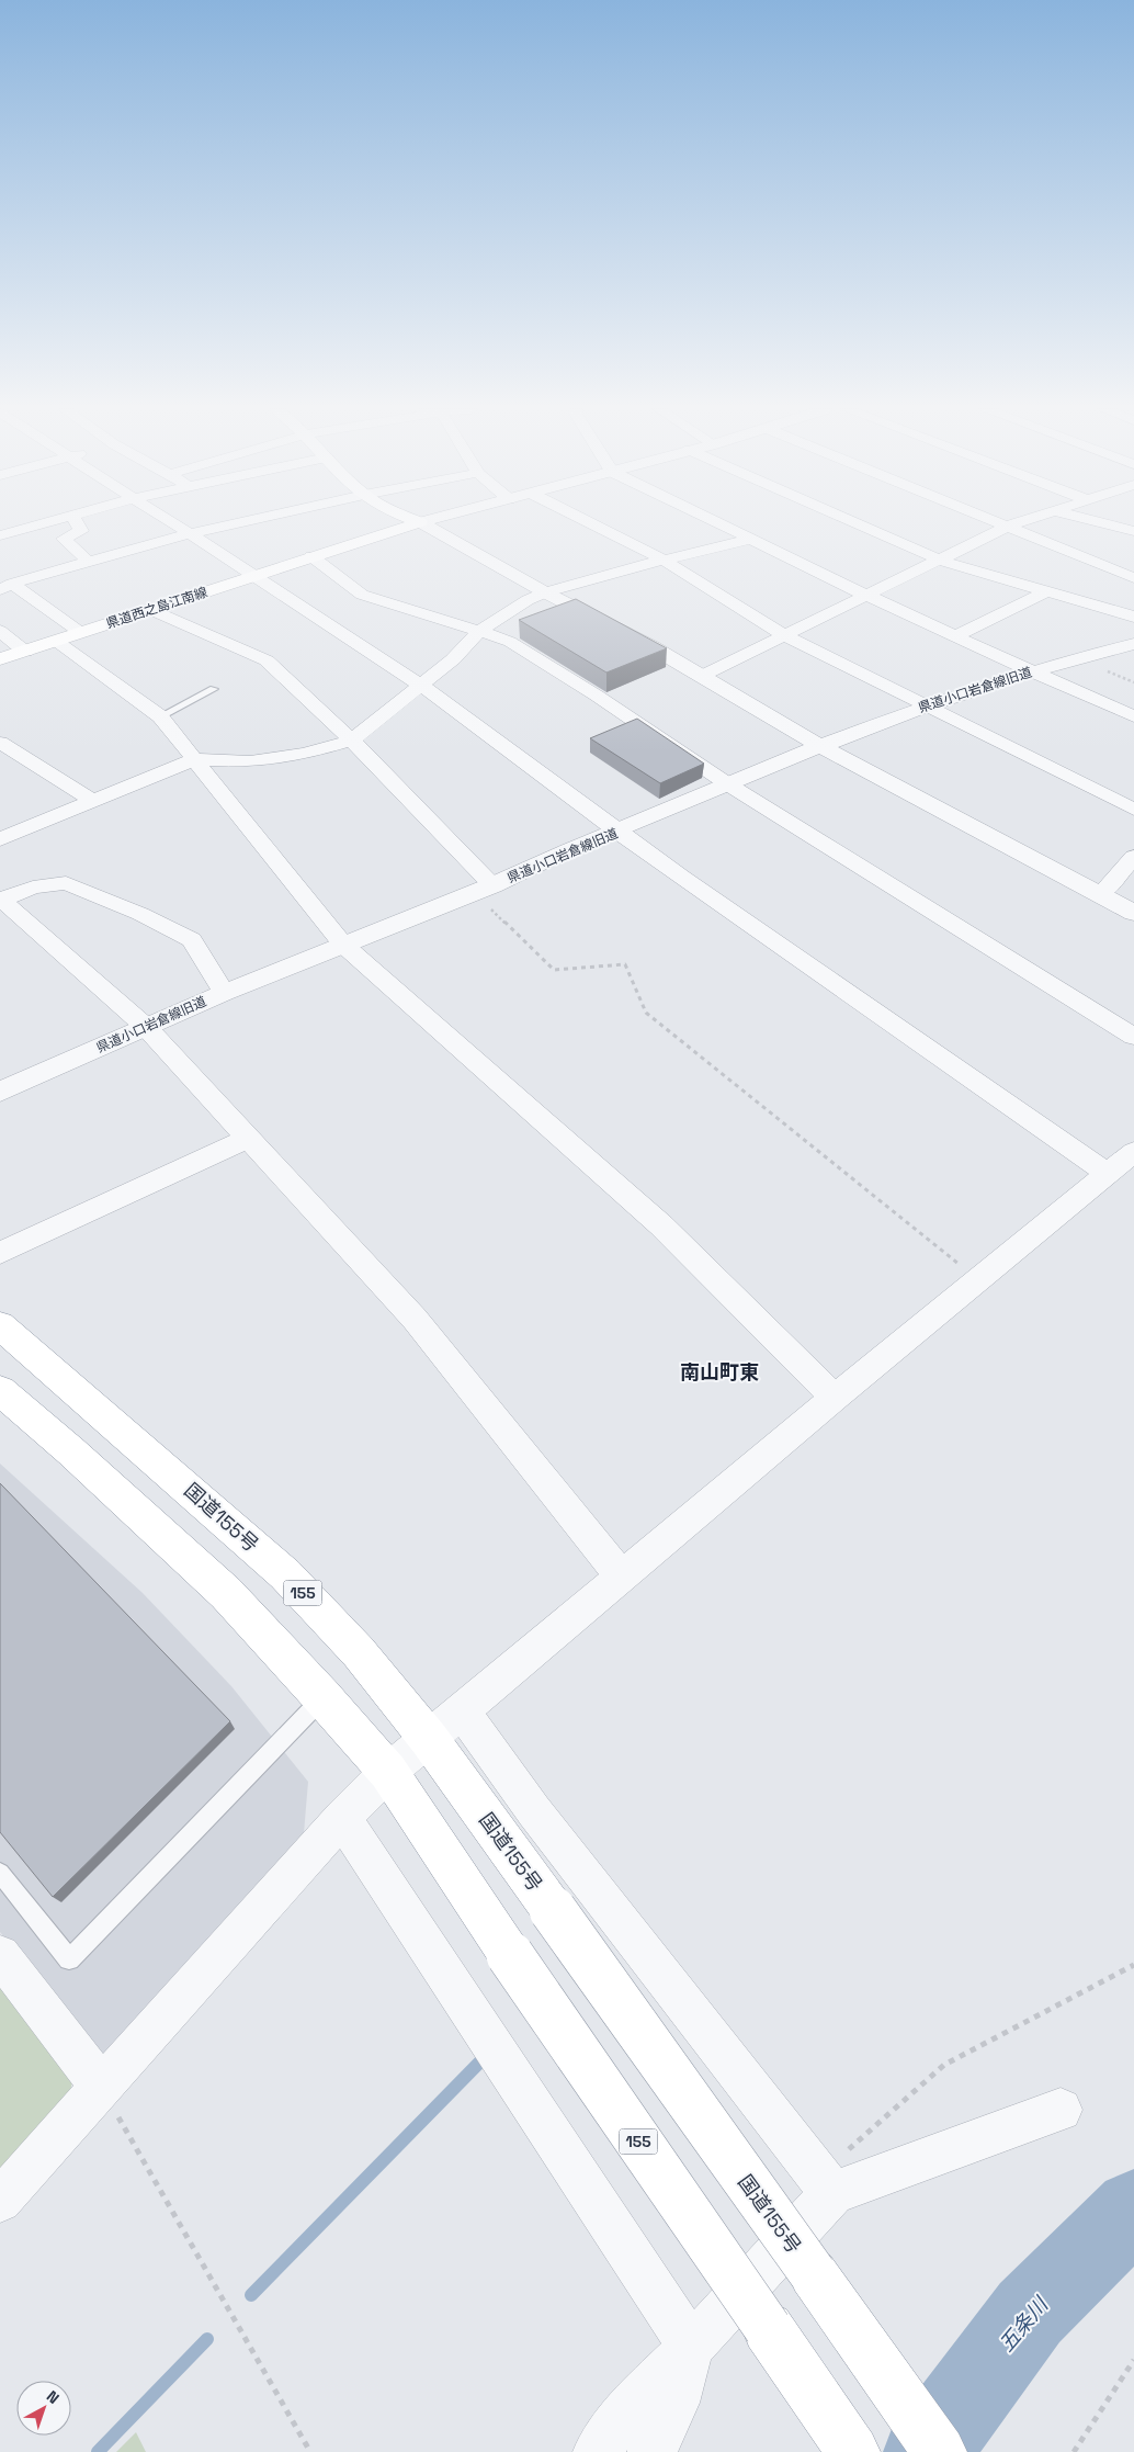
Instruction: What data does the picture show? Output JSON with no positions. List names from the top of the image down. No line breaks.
{"streets":{"main road":["県道西之島江南線","国道155号","155"],"street":["県道小口岩倉線旧道"]},"districts":["南山町東"],"water":["五条川"],"north":"top right"}
